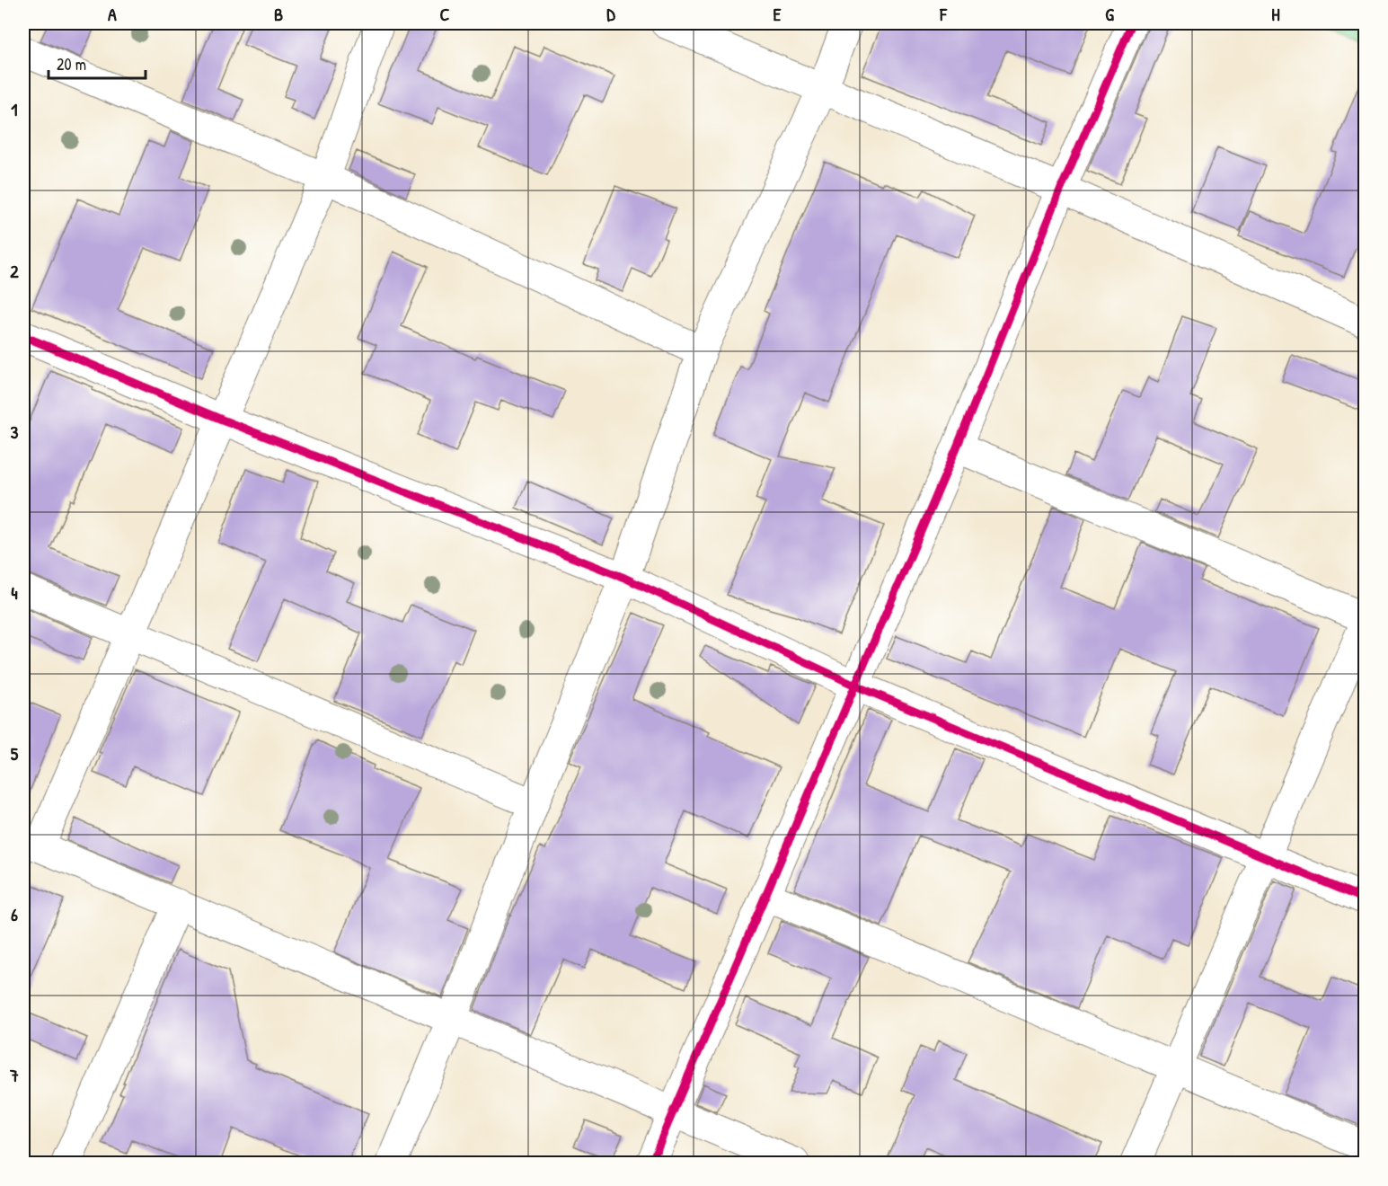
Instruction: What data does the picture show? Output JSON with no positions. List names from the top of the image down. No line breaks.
{"scale_bar":"20 m","grid":{"columns":["A","B","C","D","E","F","G","H"],"rows":["1","2","3","4","5","6","7"]}}
